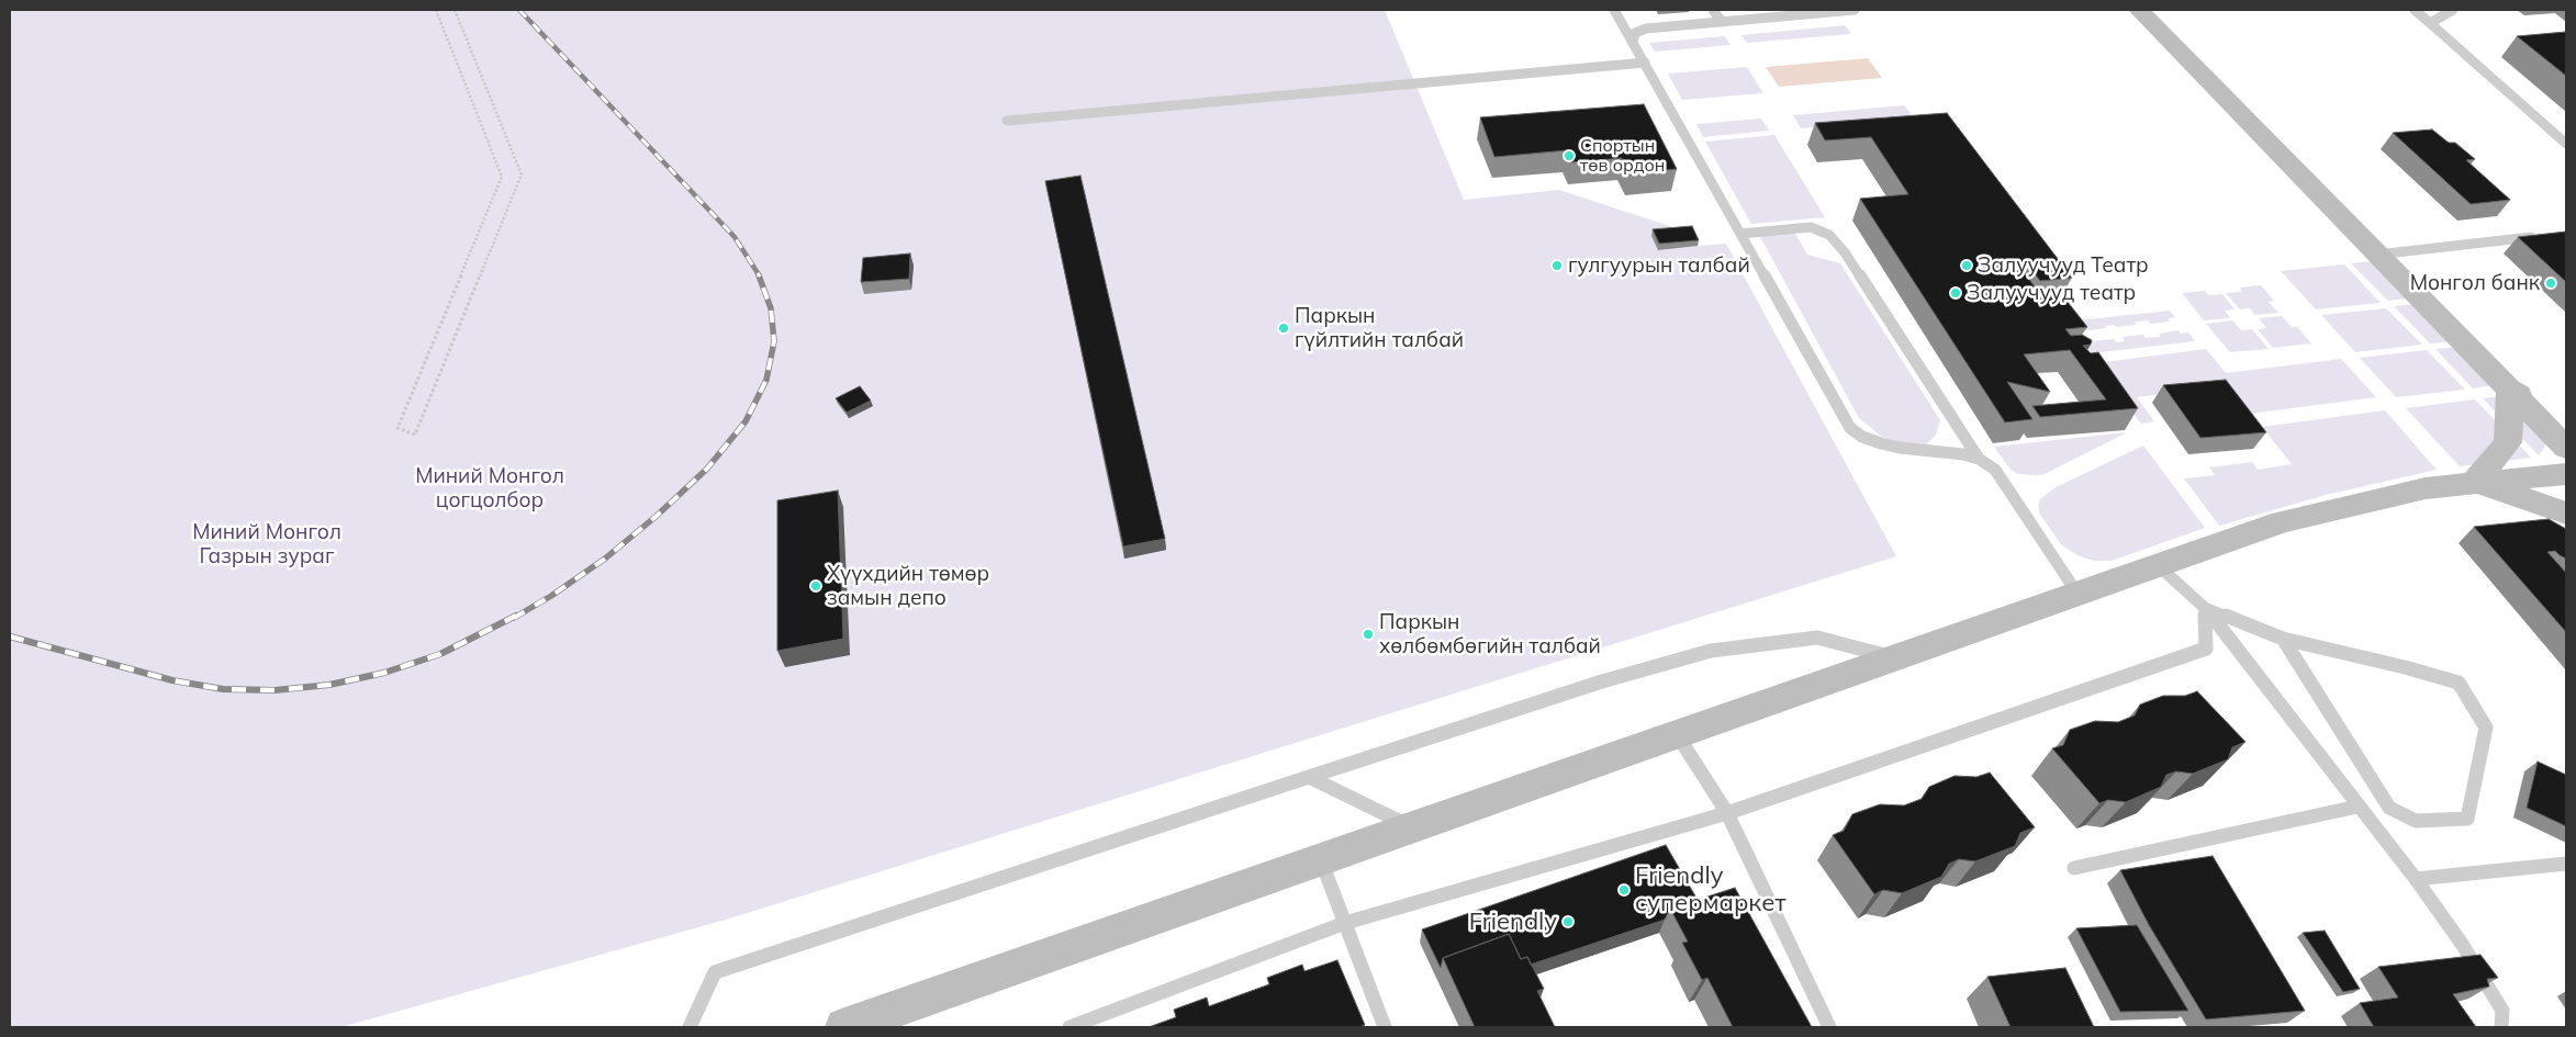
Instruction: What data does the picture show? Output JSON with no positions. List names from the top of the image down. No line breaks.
{"parks":["Миний Монгол цогцолбор","Миний Монгол Газрын зураг"],"places":["Спортын төв ордон","гулгуурын талбай","Залуучууд Театр","Монгол банк","Залуучууд театр","Паркын гүйлтийн талбай","Хүүхдийн төмөр замын депо","Паркын хөлбөмбөгийн талбай","Friendly супермаркет","Friendly"]}
